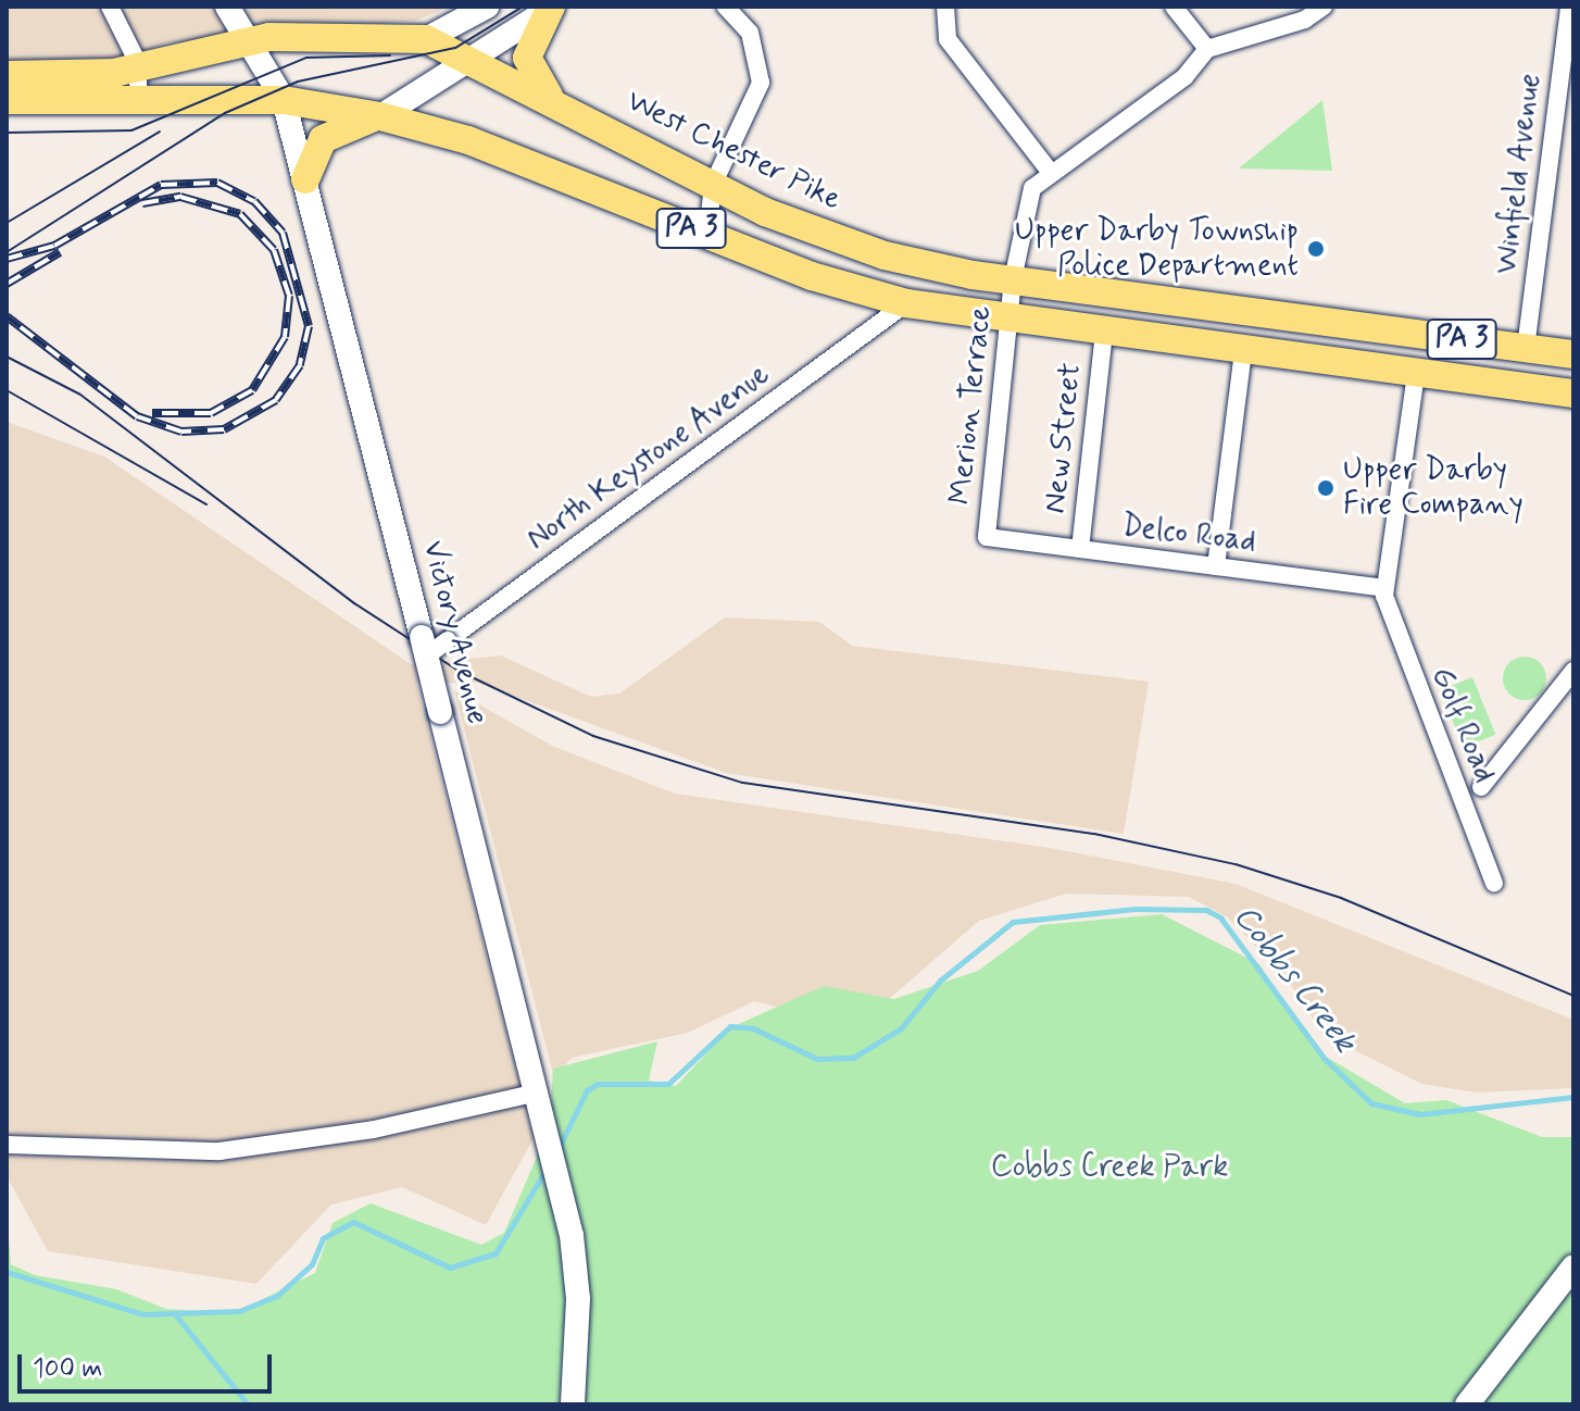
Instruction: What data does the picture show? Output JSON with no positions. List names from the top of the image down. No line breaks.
{"streets":{"main road":["West Chester Pike","PA 3"],"street":["Winfield Avenue","Merion Terrace","New Street","North Keystone Avenue","Delco Road","Victory Avenue","Golf Road"]},"crossings":[["West Chester Pike","Winfield Avenue"],["West Chester Pike","PA 3"],["West Chester Pike","Merion Terrace"],["West Chester Pike","Victory Avenue"],["PA 3","Merion Terrace"],["PA 3","New Street"],["PA 3","North Keystone Avenue"],["PA 3","Victory Avenue"],["Merion Terrace","Delco Road"],["New Street","Delco Road"],["North Keystone Avenue","Victory Avenue"],["Delco Road","Golf Road"]],"water":["Cobbs Creek"],"parks":["Cobbs Creek Park"],"places":["Upper Darby Township Police Department","Upper Darby Fire Company"],"scale_bar":"100 m"}
